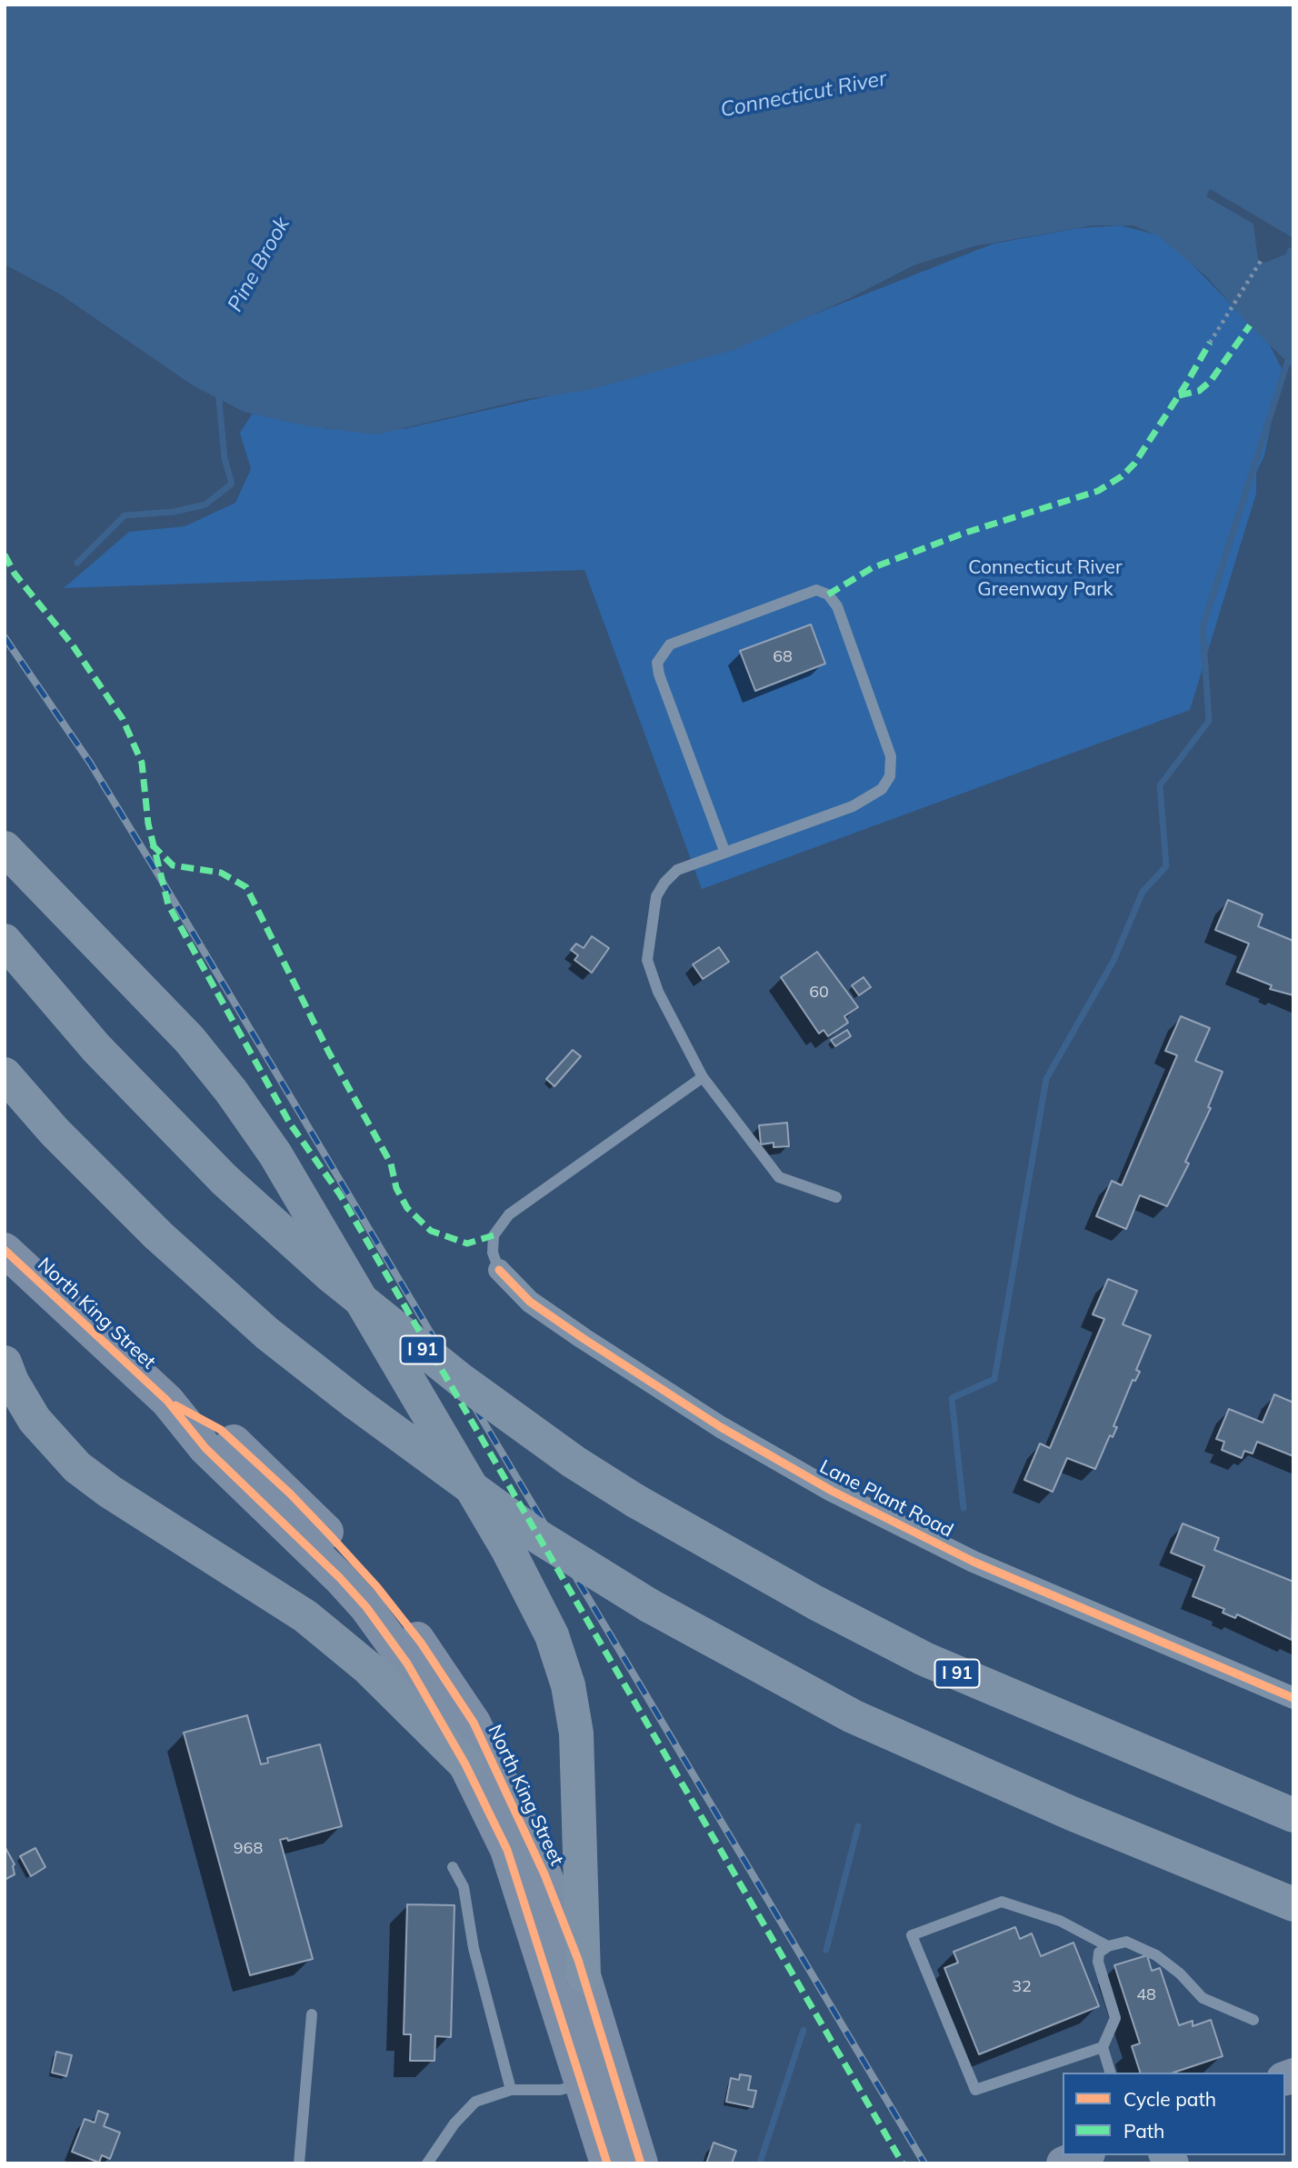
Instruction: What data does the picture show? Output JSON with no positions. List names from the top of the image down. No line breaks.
{"streets":{"highway":["I 91"],"main road":["North King Street"],"street":["Lane Plant Road"]},"water":["Connecticut River","Pine Brook"],"parks":["Connecticut River Greenway Park"],"house_numbers":["68","60","968","32","48"],"legend":["Cycle path","Path"]}
